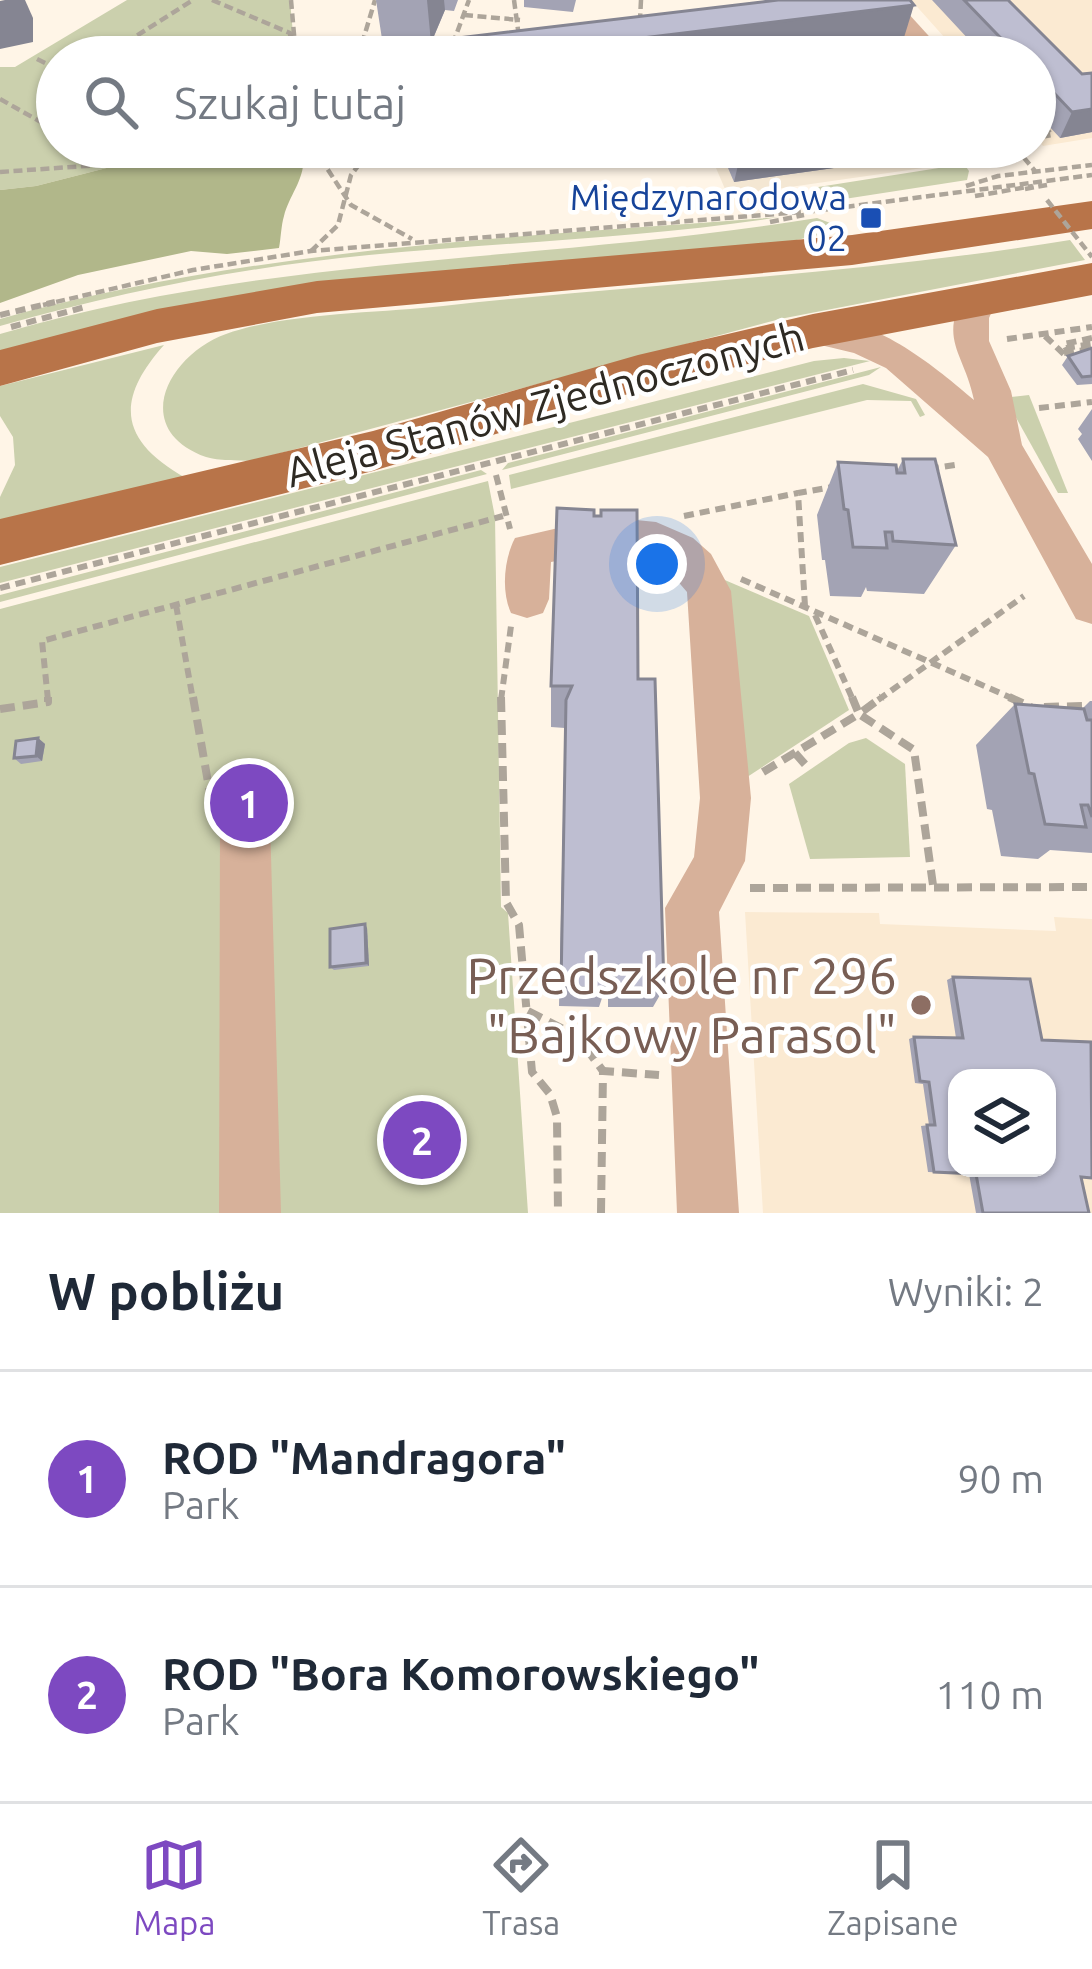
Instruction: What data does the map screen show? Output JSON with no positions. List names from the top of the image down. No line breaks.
{"streets":{"main road":["Aleja Stanów Zjednoczonych"]},"places":{"transit":["Międzynarodowa 02"],"other":["Przedszkole nr 296 \"Bajkowy Parasol\""]},"page":{"search":"Szukaj tutaj","pins":["1","2"],"heading":["W pobliżu","Wyniki: 2"],"list":[{"mark":"1","name":"ROD \"Mandragora\"","note":"Park","value":"90 m"},{"mark":"2","name":"ROD \"Bora Komorowskiego\"","note":"Park","value":"110 m"}],"nav":["Mapa","Trasa","Zapisane"]}}
